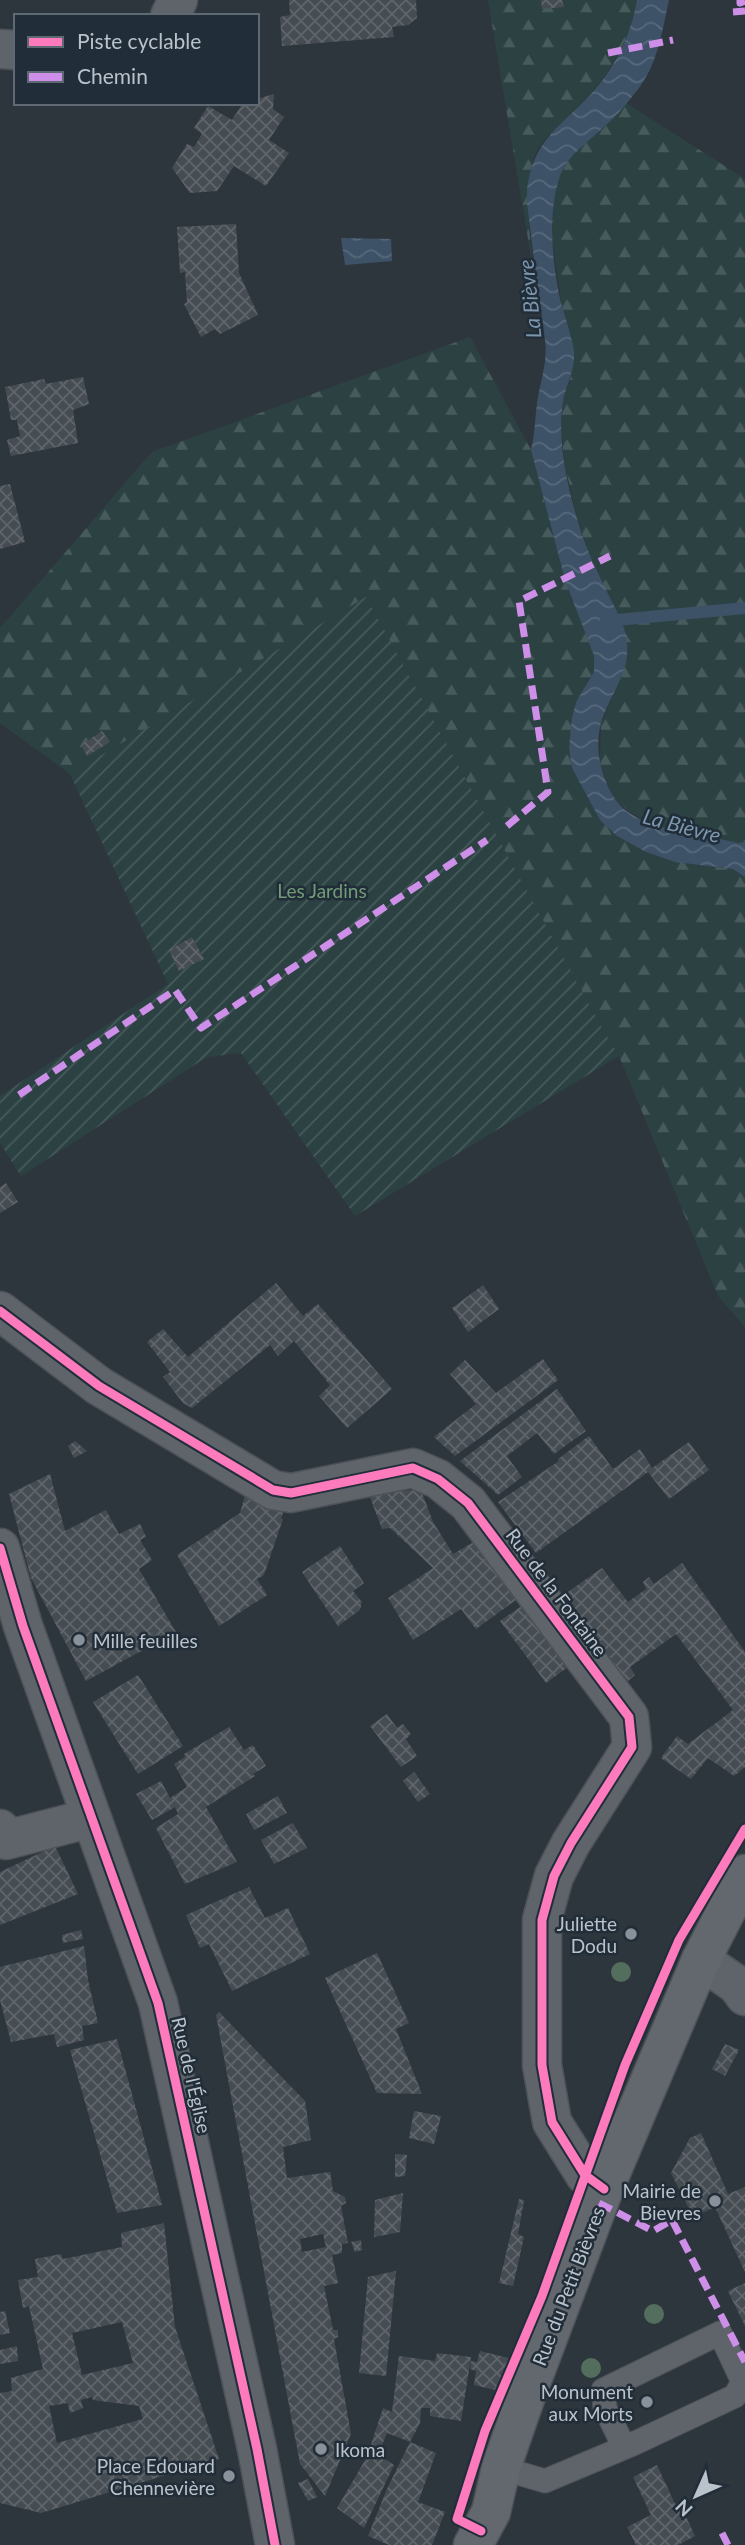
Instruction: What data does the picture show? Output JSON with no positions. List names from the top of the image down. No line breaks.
{"streets":{"street":["Rue de la Fontaine","Rue de l'Église","Rue du Petit Bièvres"]},"crossings":[["Rue de la Fontaine","Rue du Petit Bièvres"]],"water":["La Bièvre"],"parks":["Les Jardins"],"places":["Mille feuilles","Juliette Dodu","Mairie de Bievres","Monument aux Morts","Ikoma","Place Edouard Chennevière"],"legend":["Piste cyclable","Chemin"],"north":"bottom left"}
